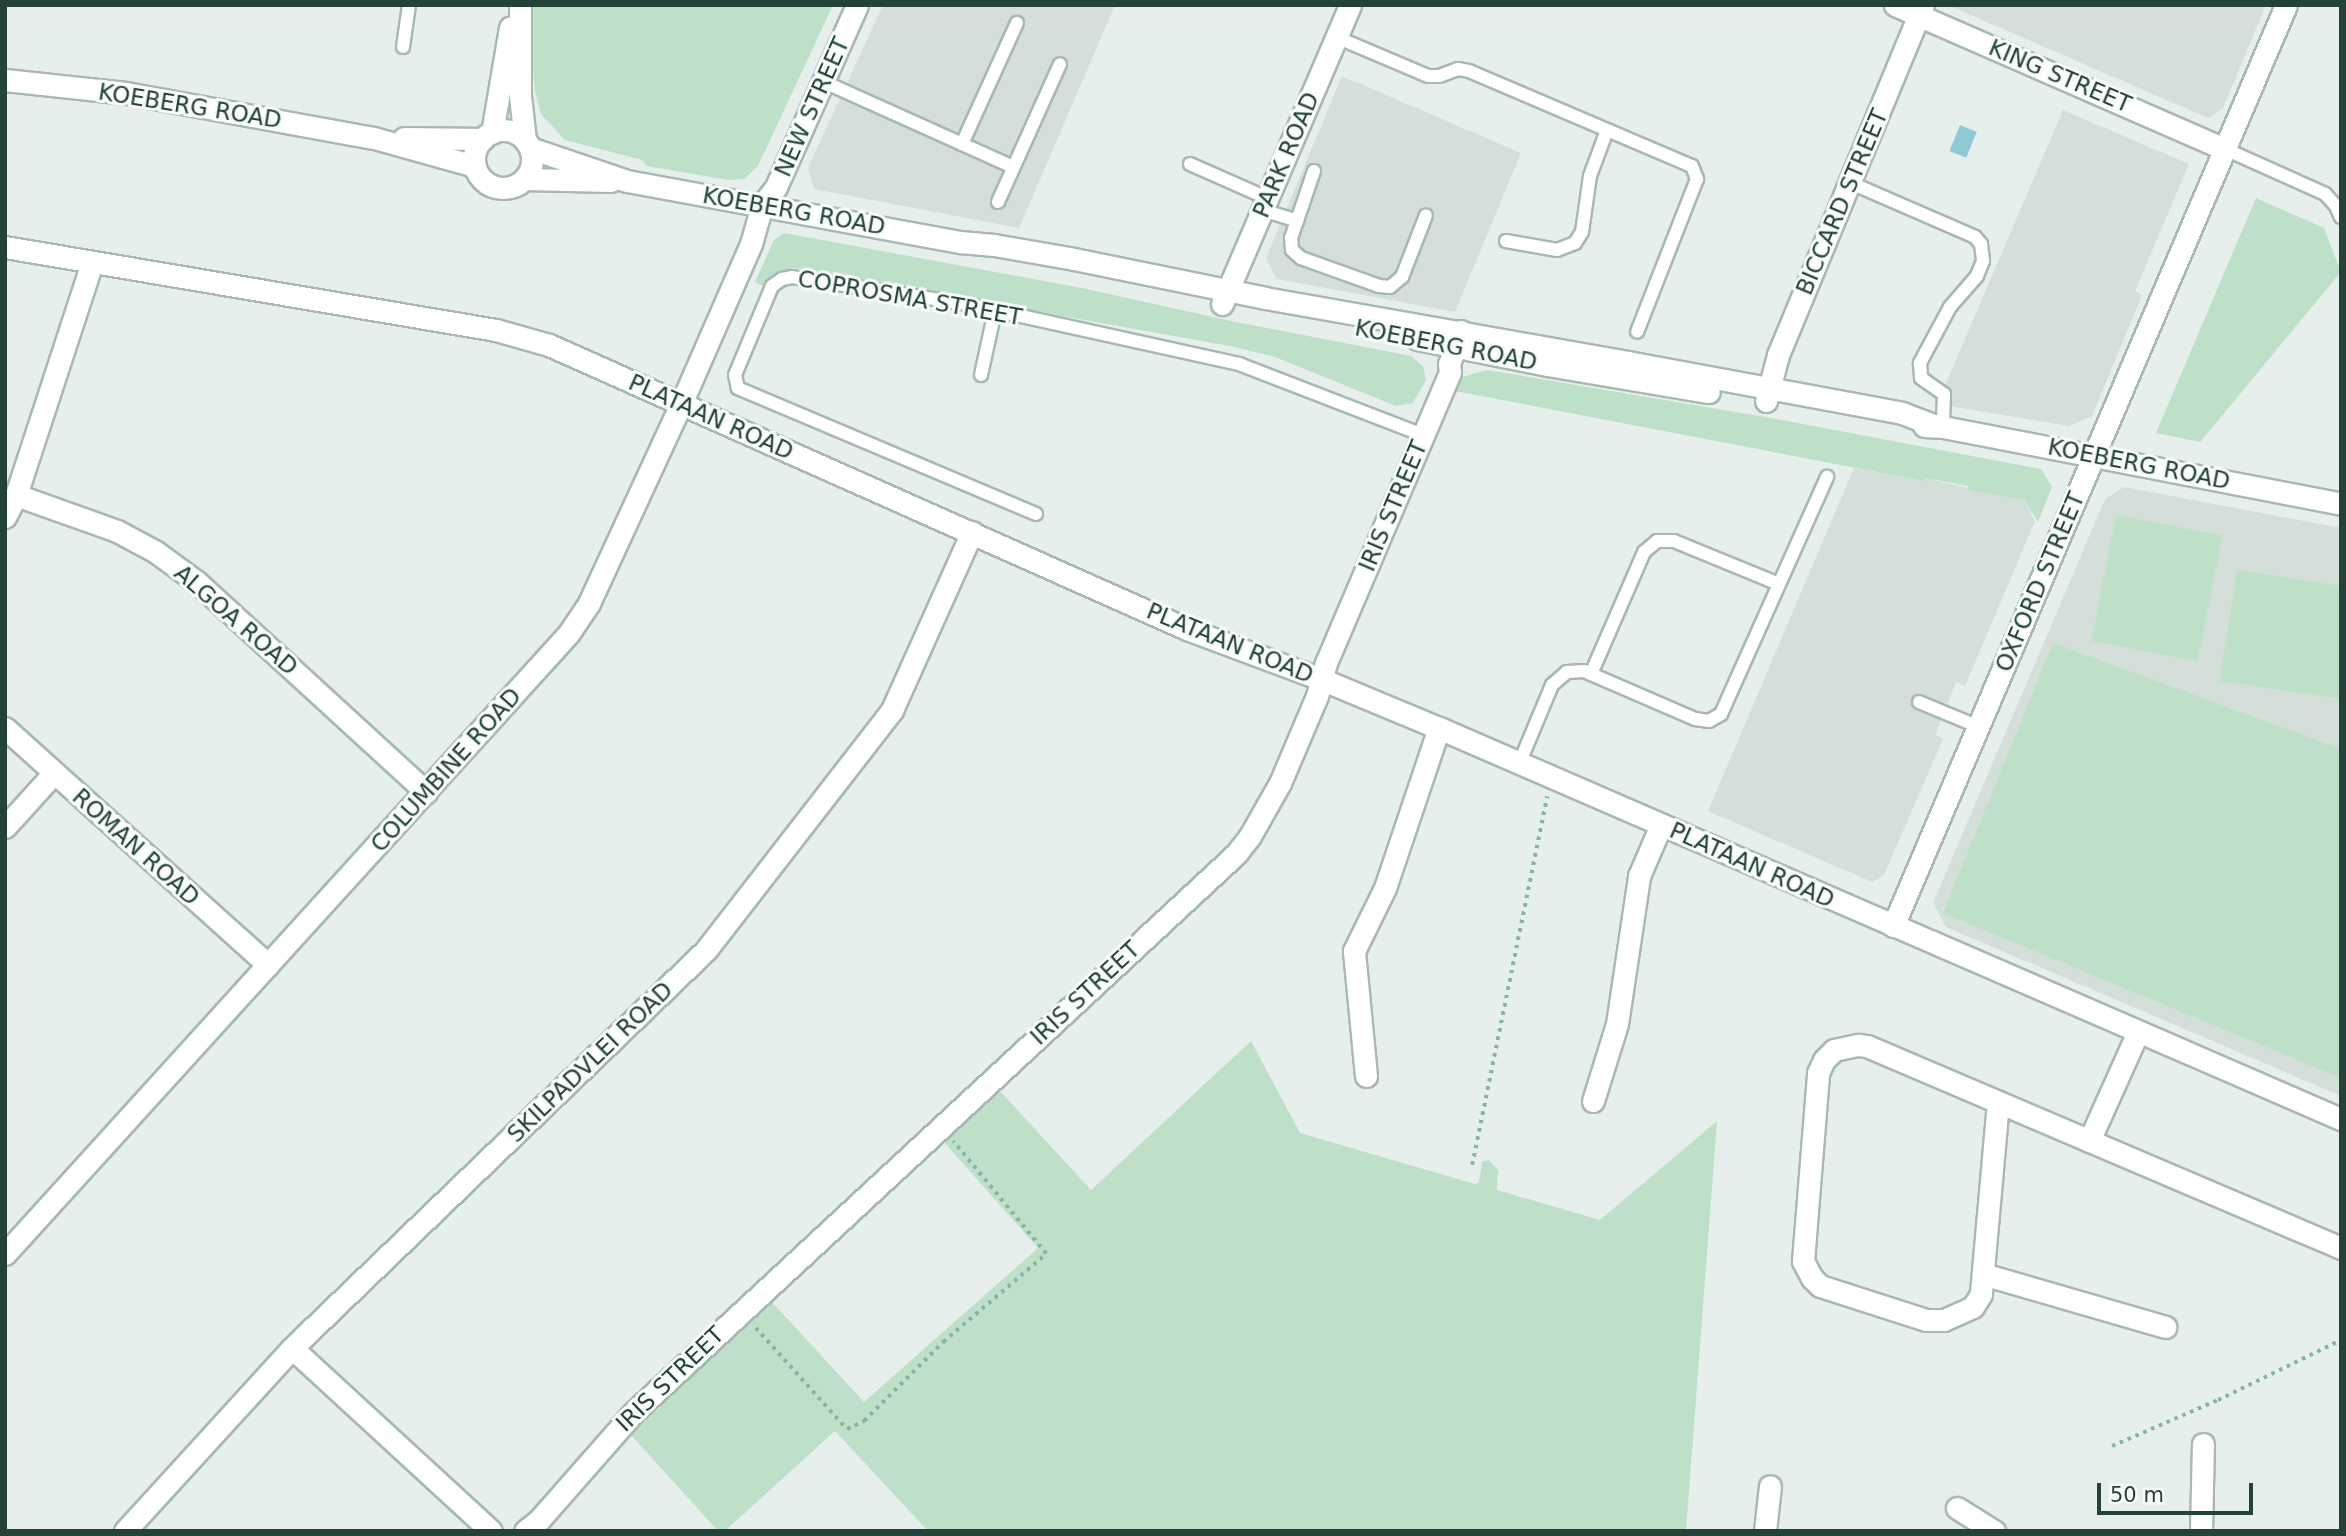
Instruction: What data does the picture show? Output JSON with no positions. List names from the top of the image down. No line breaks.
{"streets":{"street":["KING STREET","KOEBERG ROAD","NEW STREET","PARK ROAD","BICCARD STREET","PLATAAN ROAD","IRIS STREET","OXFORD STREET","ALGOA ROAD","COLUMBINE ROAD","ROMAN ROAD","SKILPADVLEI ROAD"],"lane":["COPROSMA STREET"]},"crossings":[["KING STREET","BICCARD STREET"],["KING STREET","OXFORD STREET"],["KOEBERG ROAD","NEW STREET"],["KOEBERG ROAD","PARK ROAD"],["KOEBERG ROAD","BICCARD STREET"],["KOEBERG ROAD","IRIS STREET"],["KOEBERG ROAD","OXFORD STREET"],["KOEBERG ROAD","COLUMBINE ROAD"],["NEW STREET","COLUMBINE ROAD"],["COPROSMA STREET","IRIS STREET"],["PLATAAN ROAD","IRIS STREET"],["PLATAAN ROAD","OXFORD STREET"],["PLATAAN ROAD","COLUMBINE ROAD"],["PLATAAN ROAD","SKILPADVLEI ROAD"],["ALGOA ROAD","COLUMBINE ROAD"],["COLUMBINE ROAD","ROMAN ROAD"]],"scale_bar":"50 m"}
